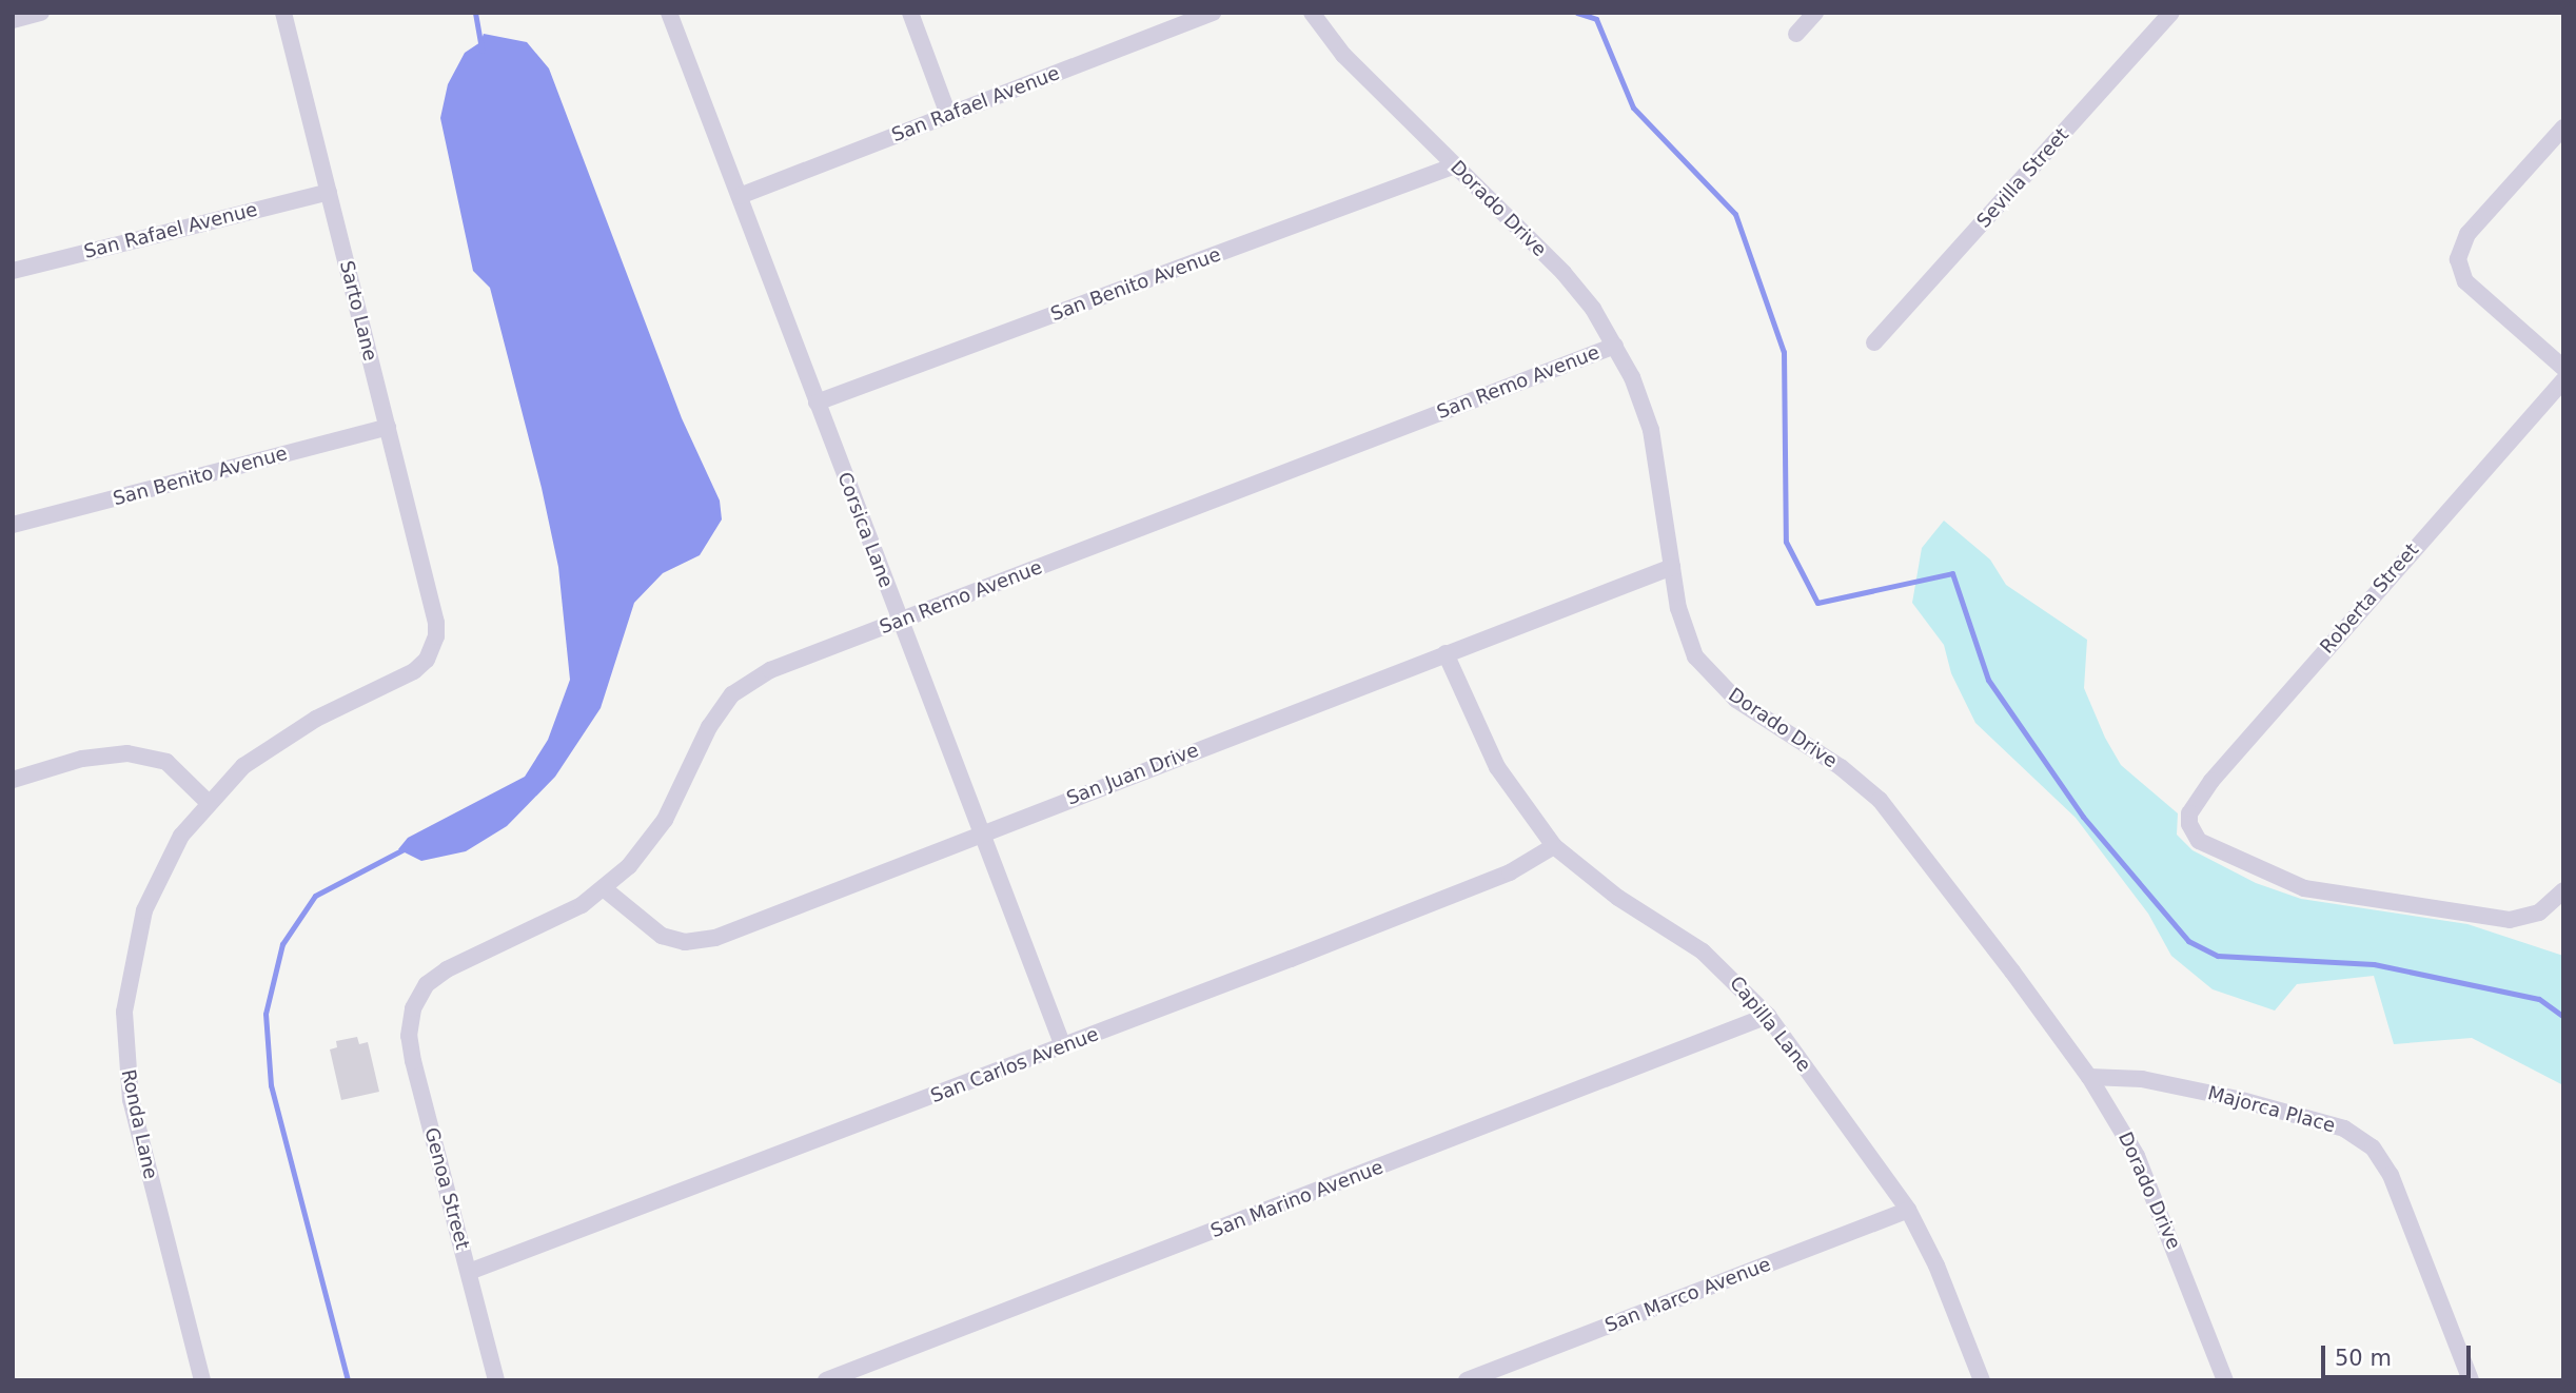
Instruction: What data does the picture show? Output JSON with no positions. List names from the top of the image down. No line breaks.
{"streets":{"street":["San Rafael Avenue","Sevilla Street","Dorado Drive","San Benito Avenue","Sarto Lane","San Remo Avenue","Corsica Lane","Roberta Street","San Juan Drive","Capilla Lane","San Carlos Avenue","Majorca Place","Ronda Lane","Genoa Street","San Marino Avenue","San Marco Avenue"]},"crossings":[["San Rafael Avenue","Sarto Lane"],["San Rafael Avenue","Corsica Lane"],["Dorado Drive","San Benito Avenue"],["Dorado Drive","San Remo Avenue"],["Dorado Drive","San Juan Drive"],["Dorado Drive","Majorca Place"],["San Benito Avenue","Sarto Lane"],["San Benito Avenue","Corsica Lane"],["Sarto Lane","Ronda Lane"],["San Remo Avenue","Corsica Lane"],["San Remo Avenue","San Juan Drive"],["San Remo Avenue","Genoa Street"],["Corsica Lane","San Juan Drive"],["Corsica Lane","San Carlos Avenue"],["San Juan Drive","Capilla Lane"],["Capilla Lane","San Carlos Avenue"],["Capilla Lane","San Marino Avenue"],["Capilla Lane","San Marco Avenue"],["San Carlos Avenue","Genoa Street"]],"scale_bar":"50 m"}
